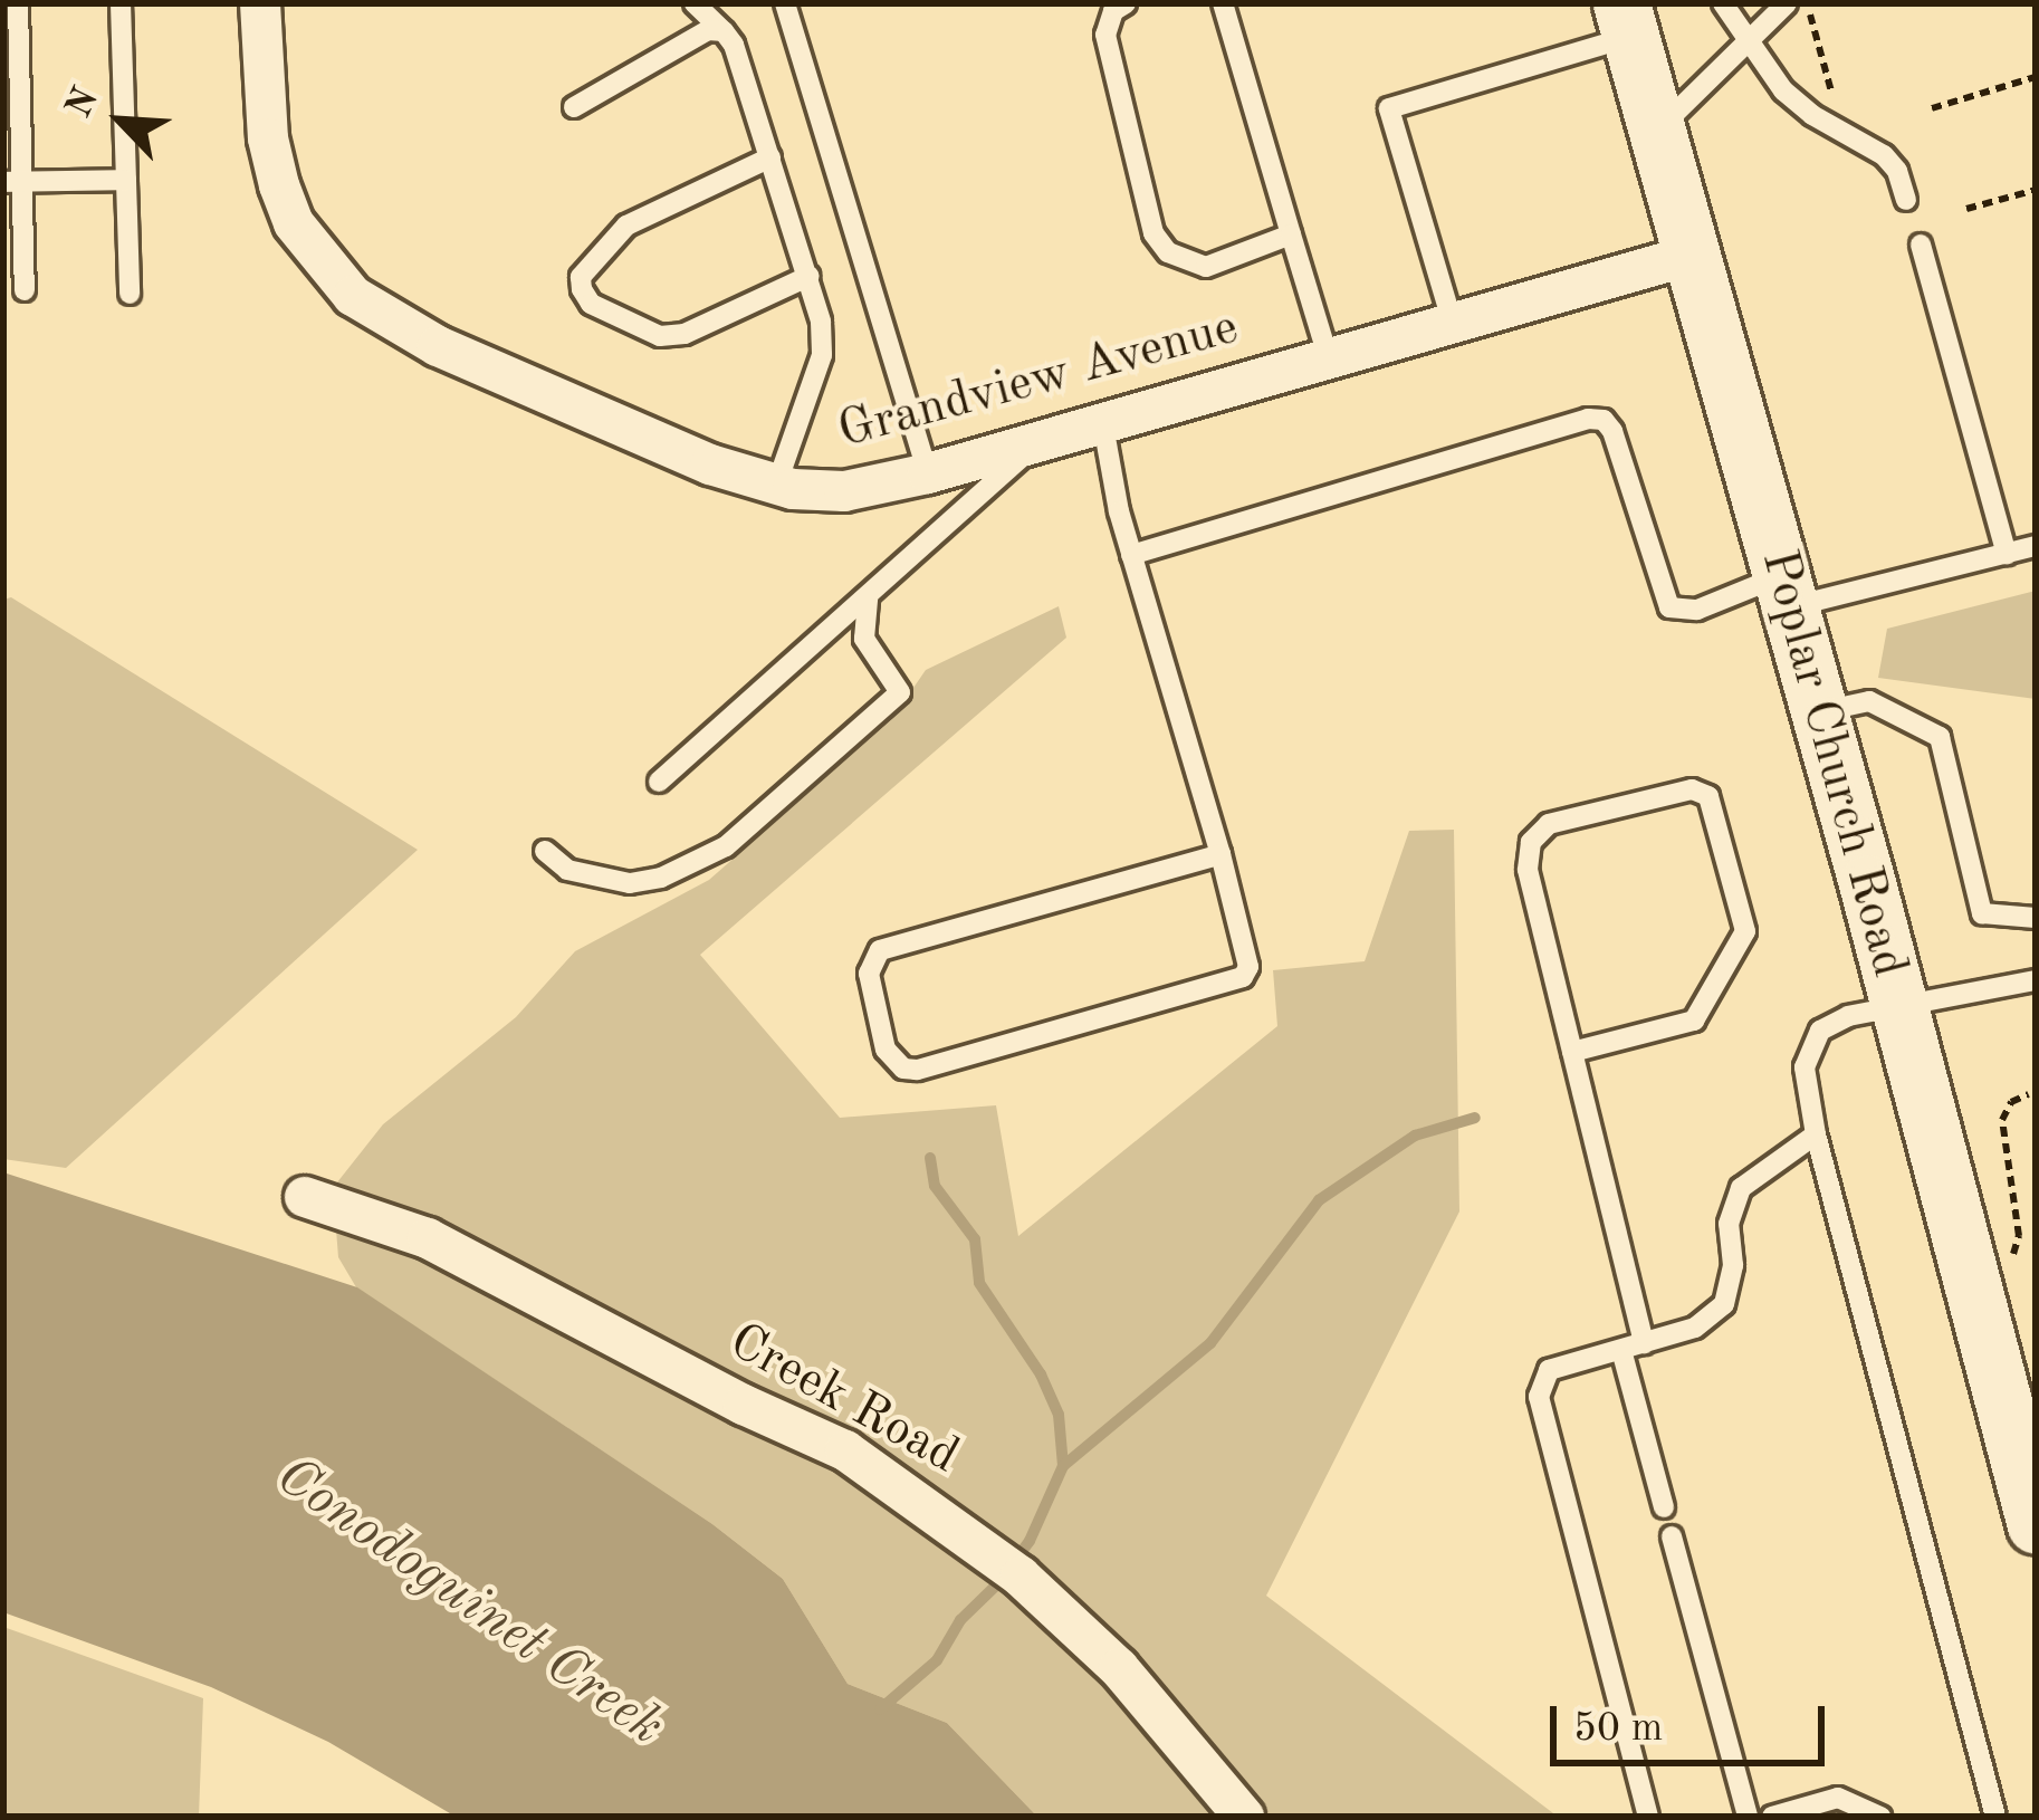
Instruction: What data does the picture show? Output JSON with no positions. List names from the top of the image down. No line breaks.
{"streets":{"street":["Grandview Avenue","Poplar Church Road","Creek Road"]},"crossings":[["Grandview Avenue","Poplar Church Road"]],"water":["Conodoguinet Creek"],"scale_bar":"50 m","north":"top left"}
